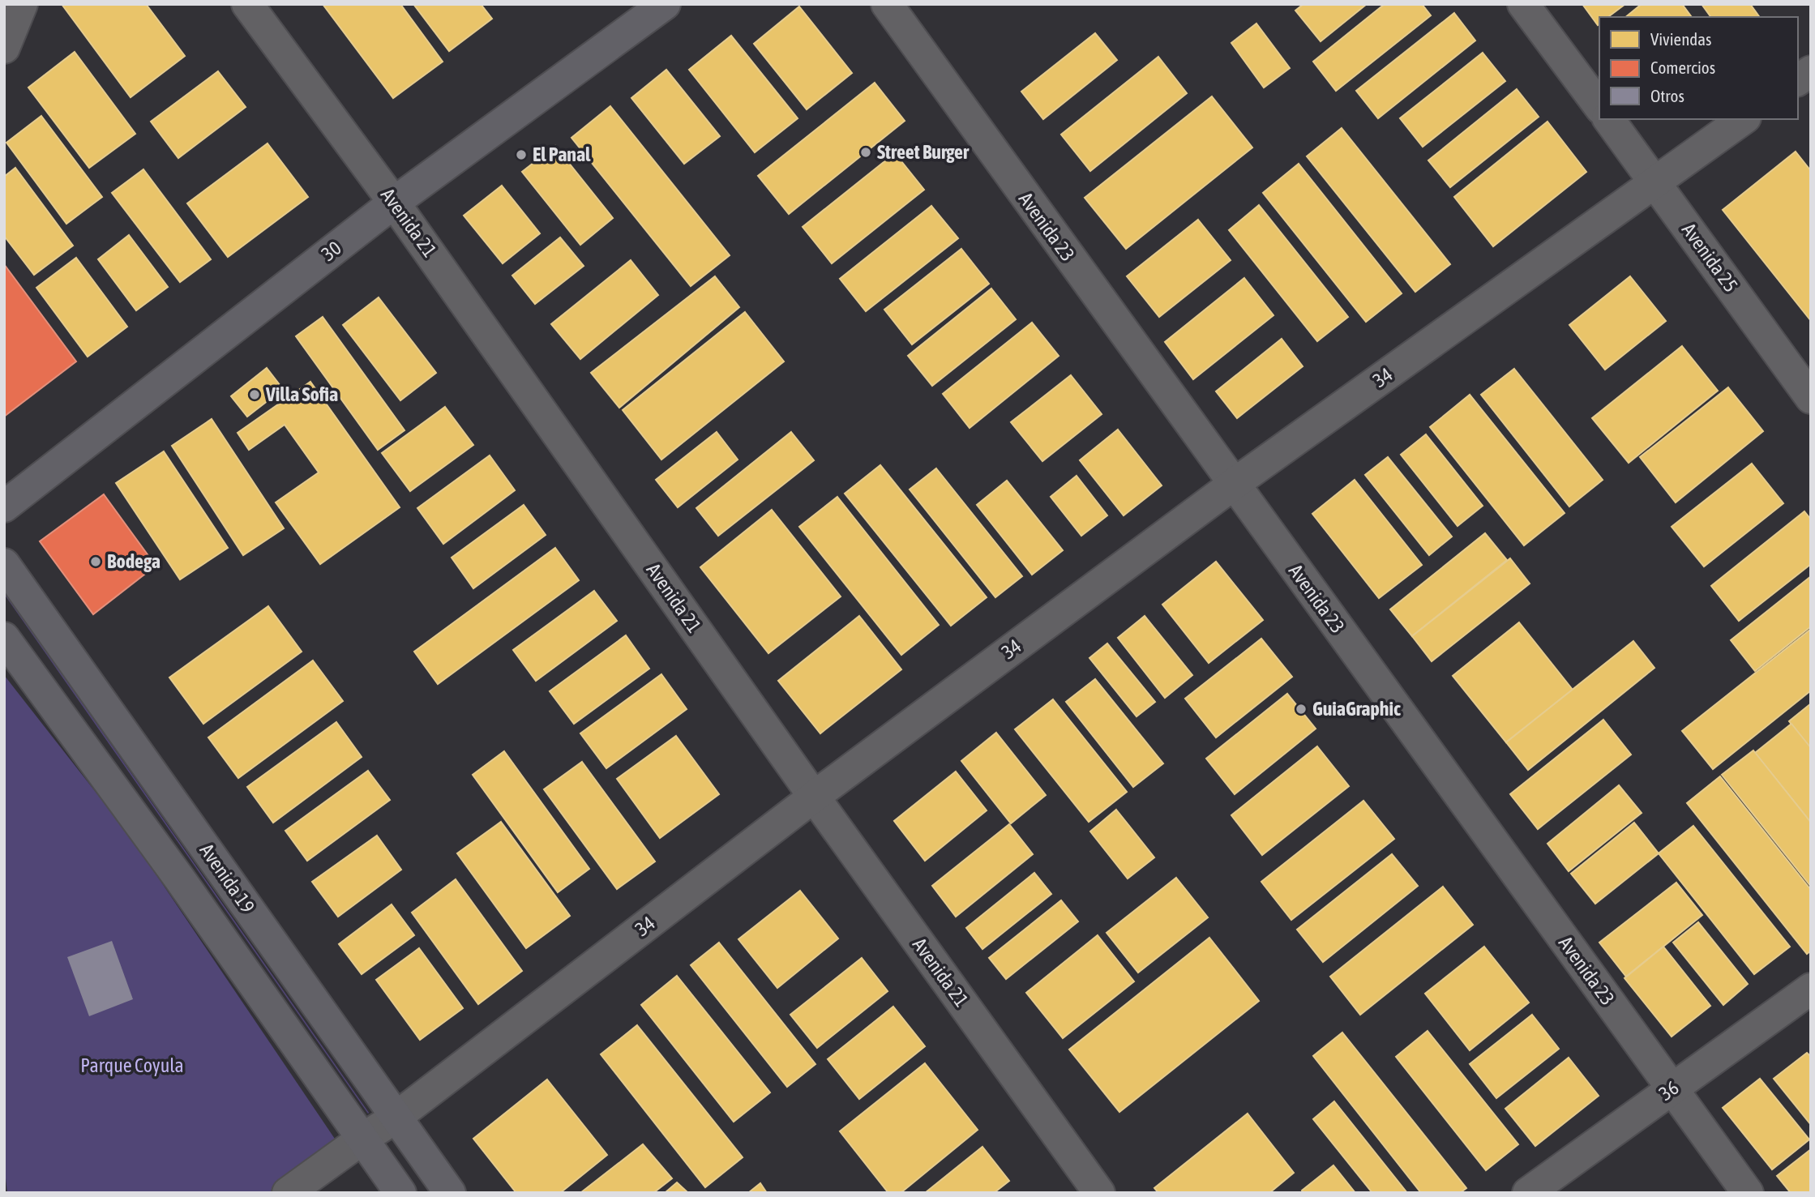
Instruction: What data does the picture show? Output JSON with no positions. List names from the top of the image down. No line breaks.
{"streets":{"main road":["30","Avenida 19"],"street":["Avenida 21","Avenida 23","Avenida 25","34","36"]},"crossings":[["Avenida 21","30"],["Avenida 21","34"],["Avenida 23","34"],["Avenida 23","36"],["Avenida 25","34"],["34","Avenida 19"]],"parks":["Parque Coyula"],"places":["Street Burger","El Panal","Villa Sofia","Bodega","GuiaGraphic"],"legend":["Viviendas","Comercios","Otros"]}
